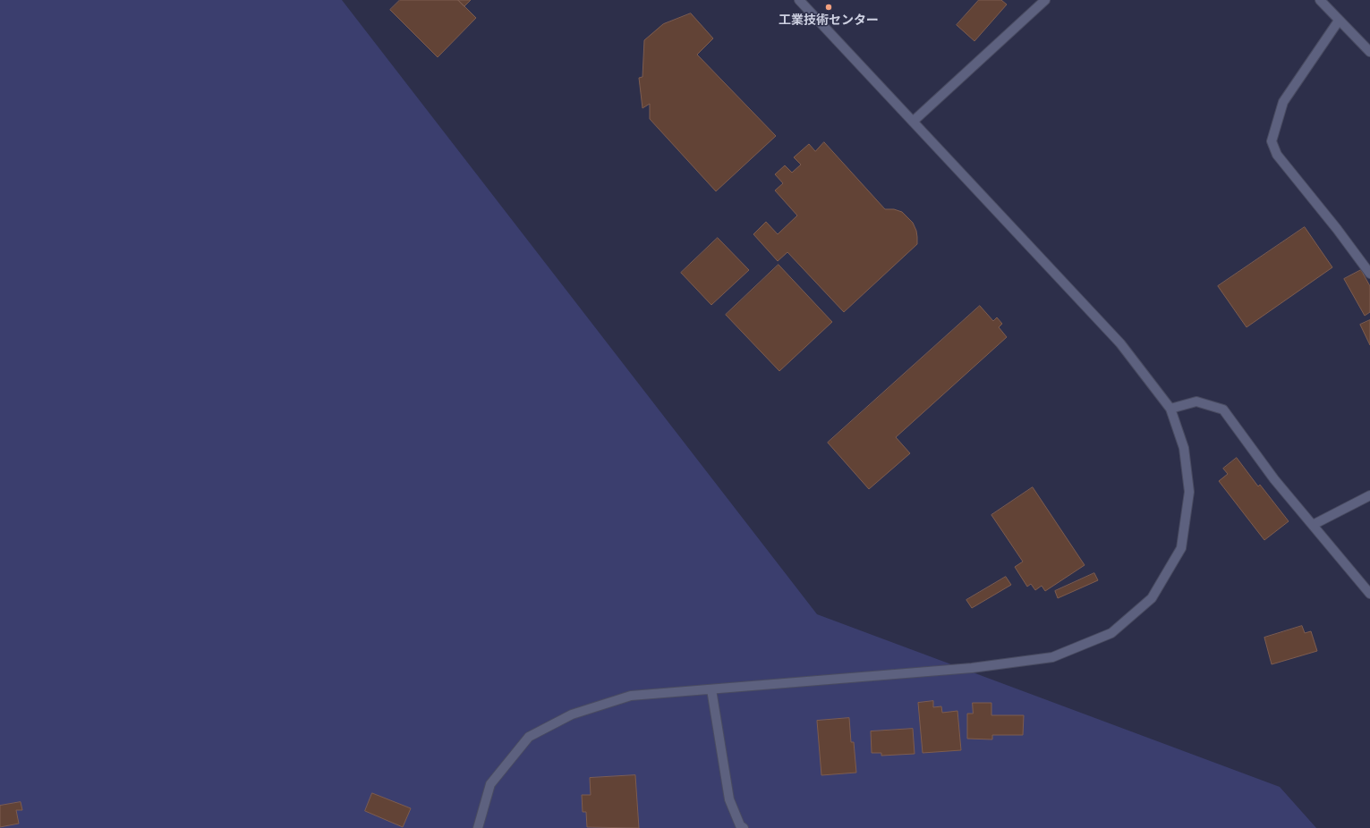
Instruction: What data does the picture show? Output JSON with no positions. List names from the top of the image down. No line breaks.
{"places":["工業技術センター"]}
